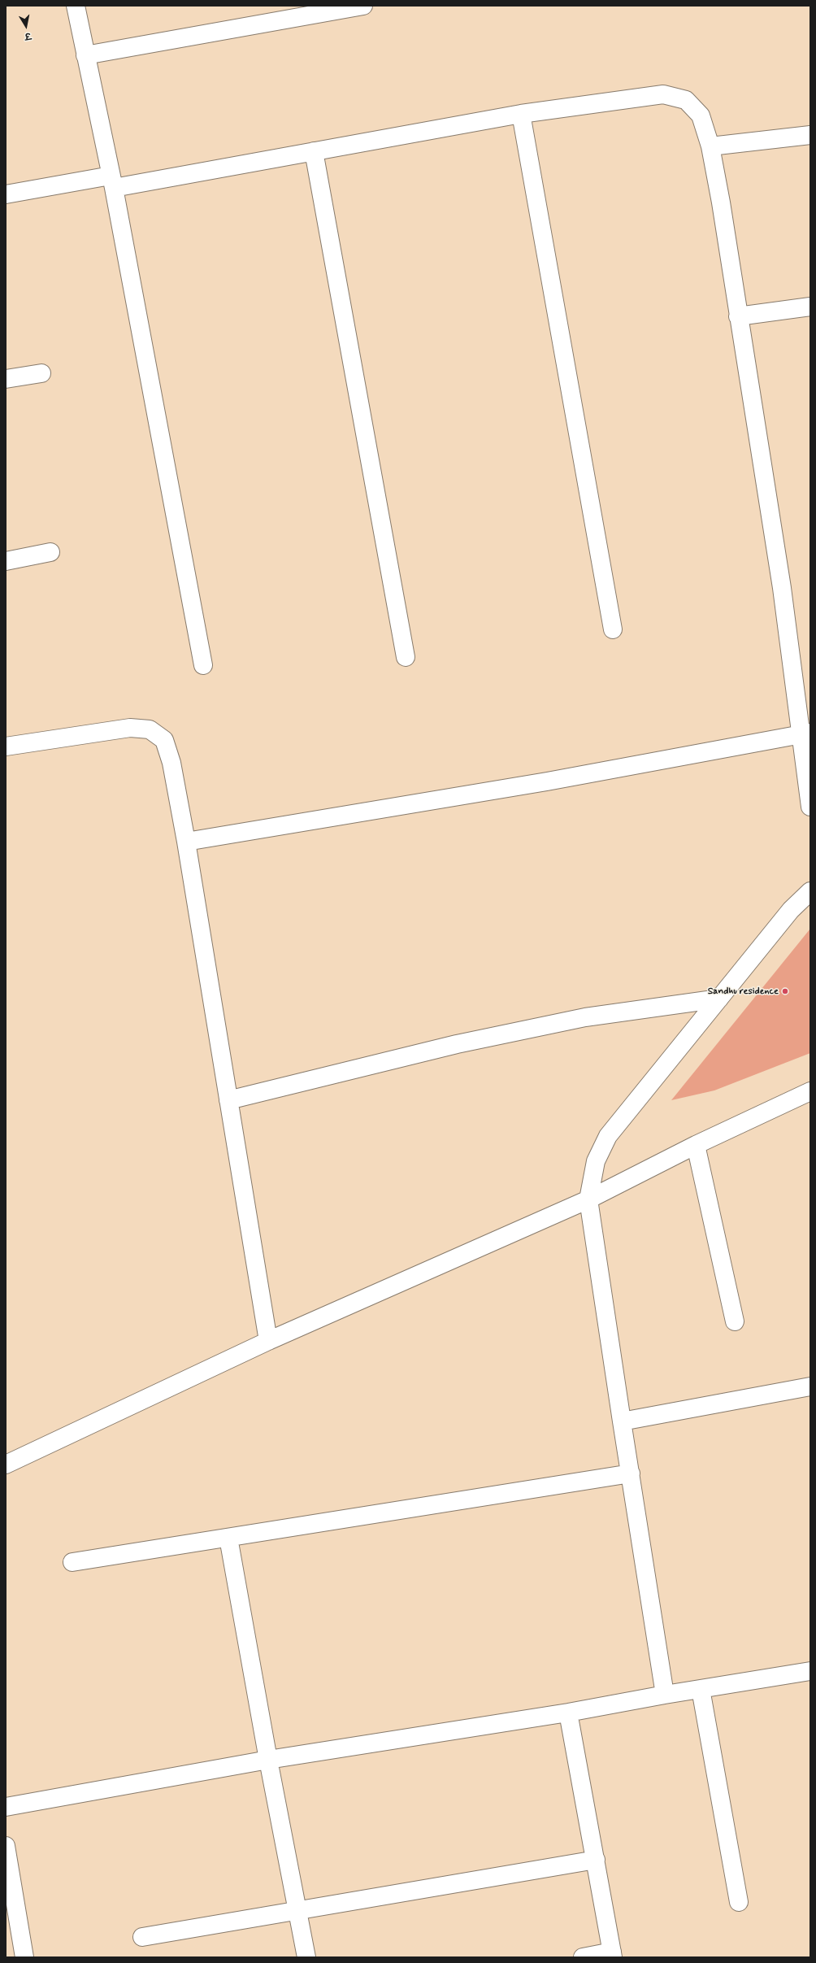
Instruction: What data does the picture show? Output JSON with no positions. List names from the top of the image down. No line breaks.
{"places":["Sandhu residence"],"north":"bottom"}
